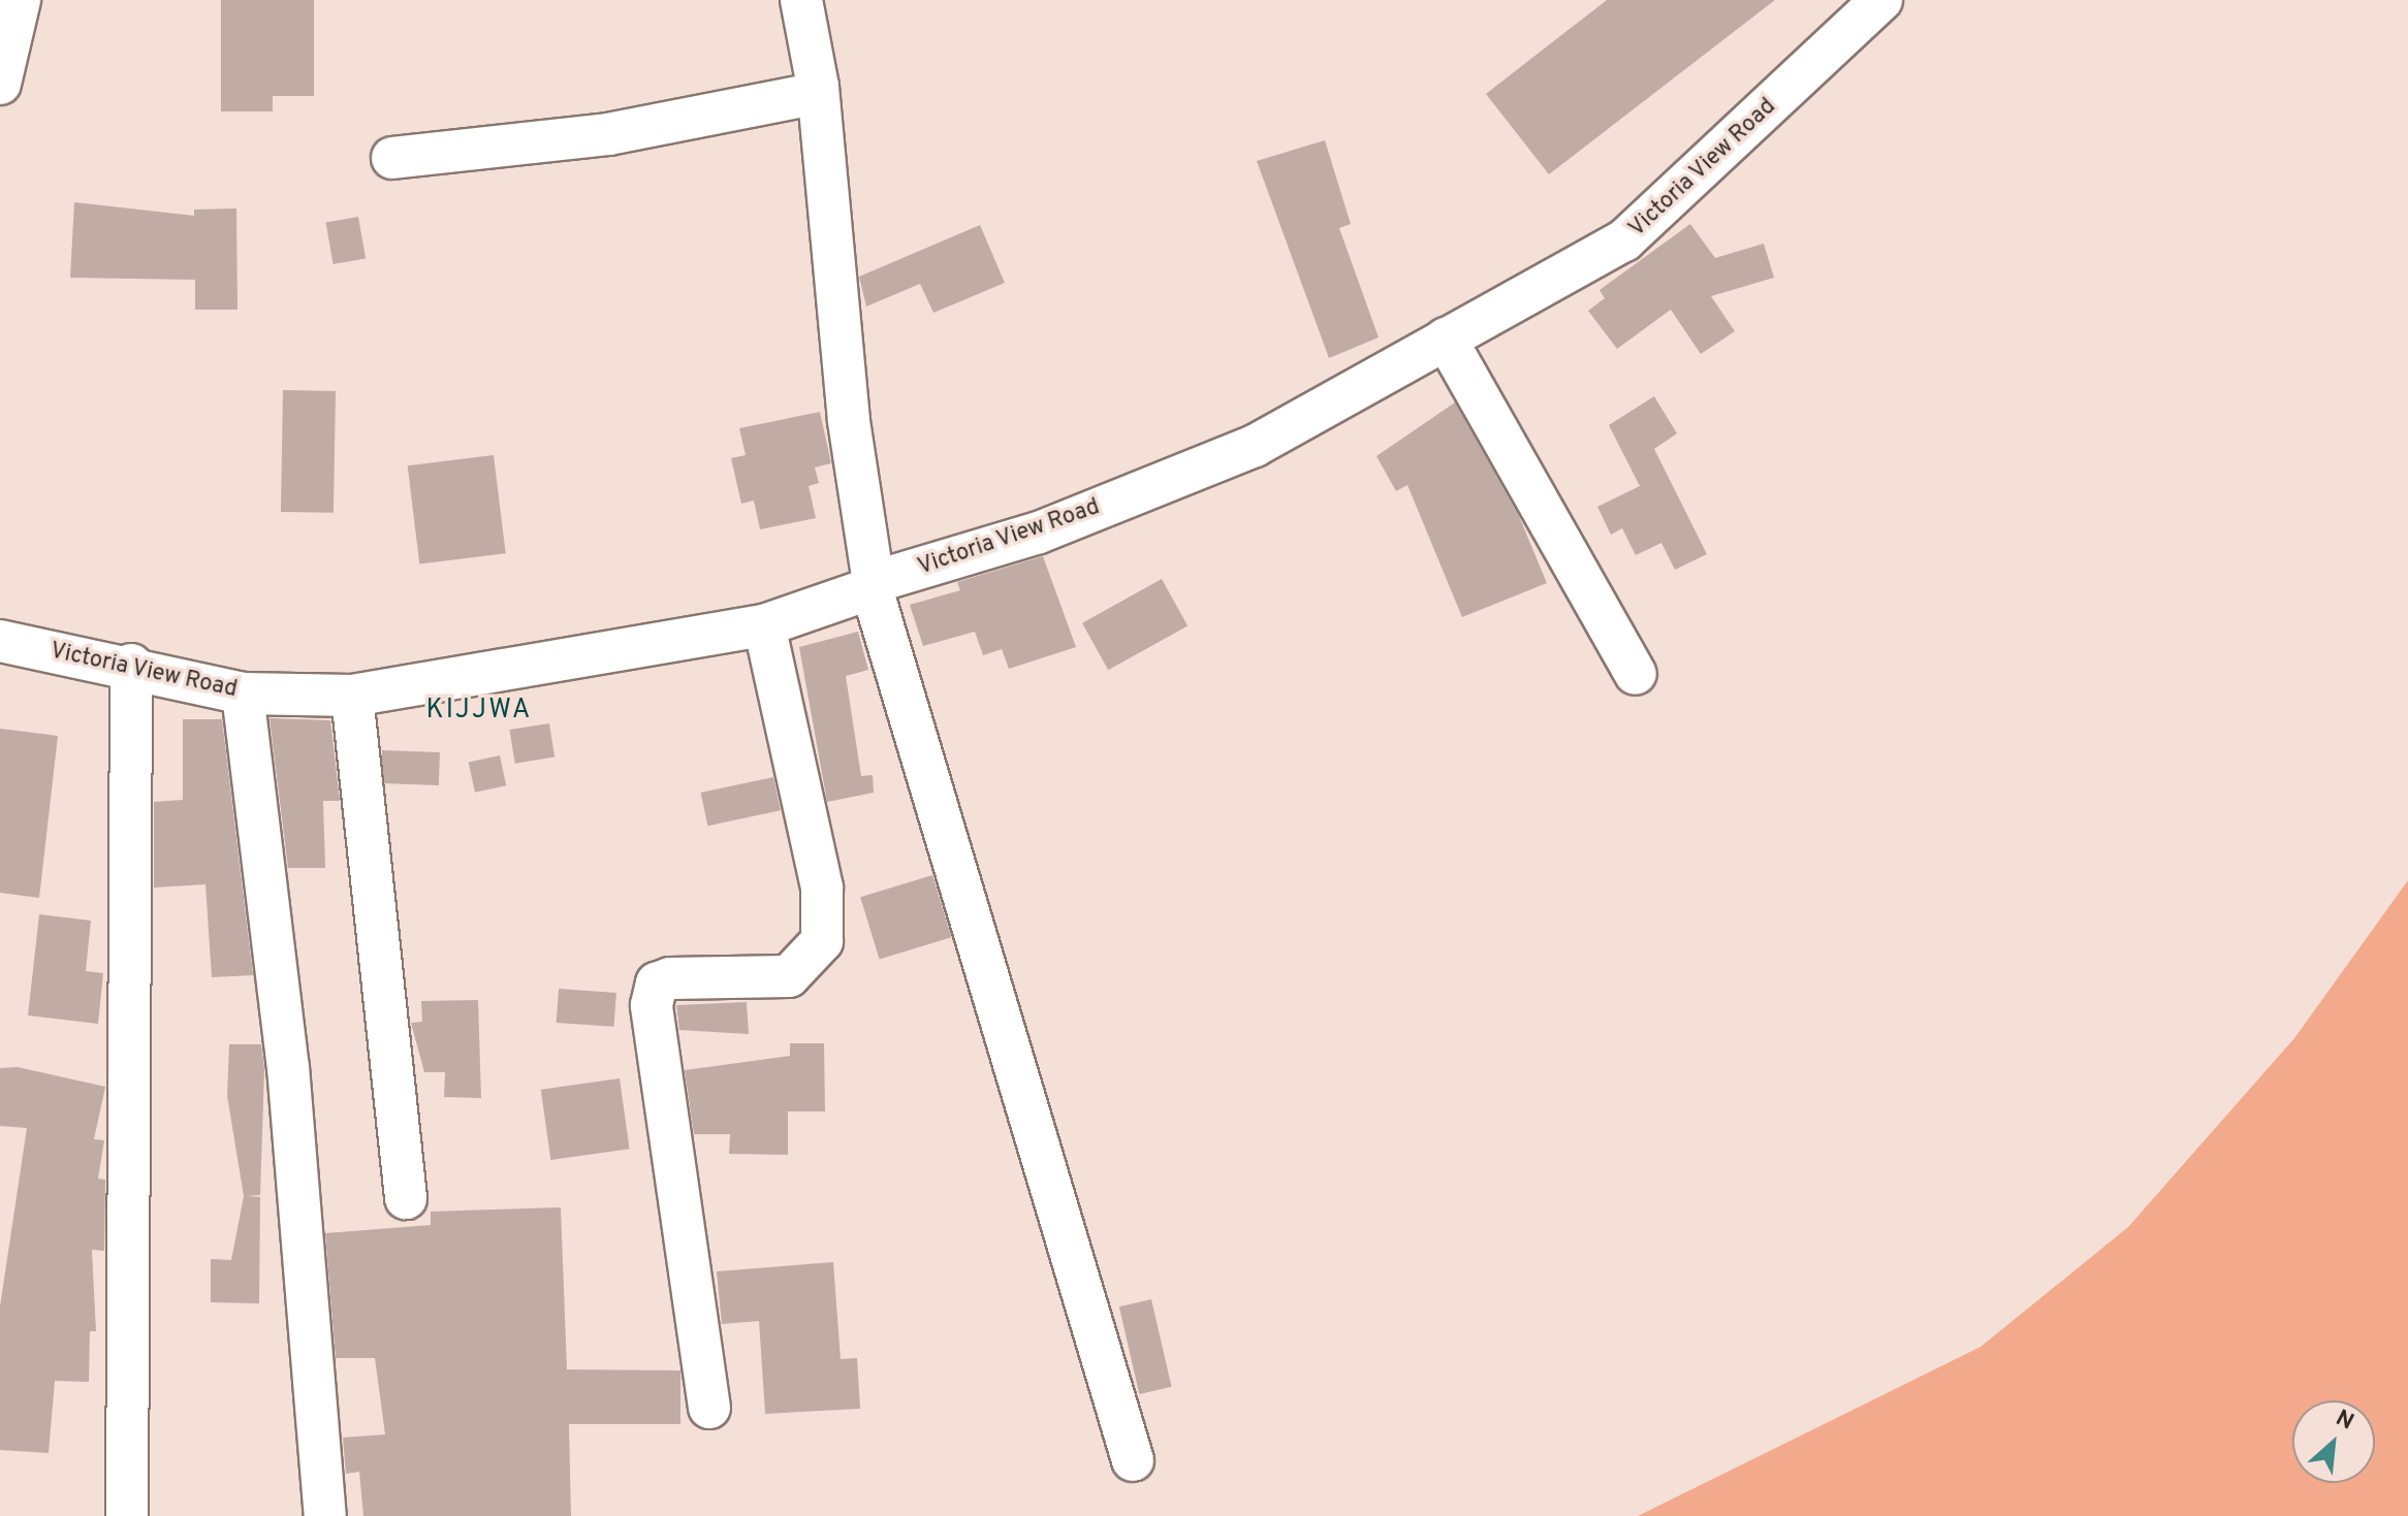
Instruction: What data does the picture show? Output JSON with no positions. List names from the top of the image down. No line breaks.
{"streets":{"street":["Victoria View Road"]},"districts":["KIJJWA"],"north":"top right"}
